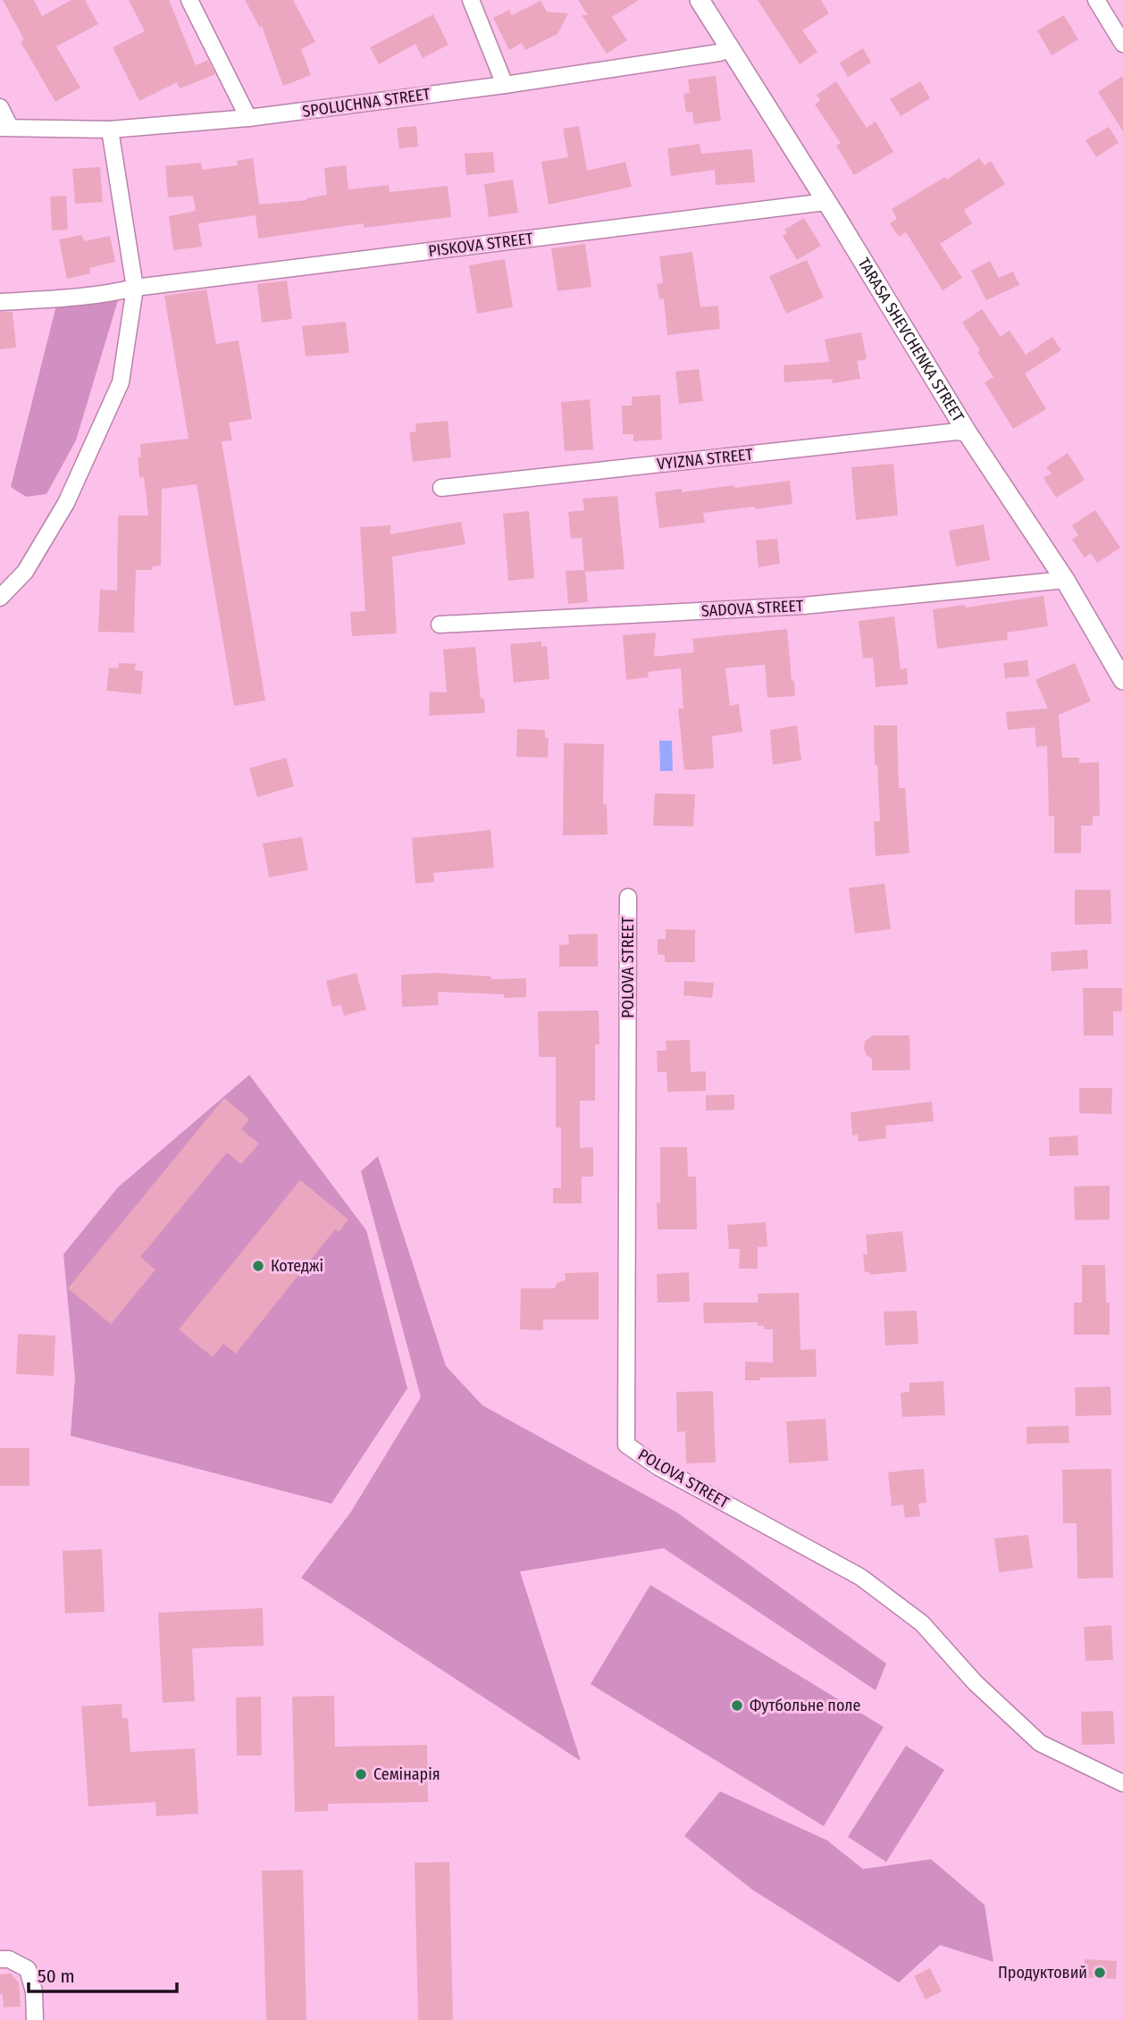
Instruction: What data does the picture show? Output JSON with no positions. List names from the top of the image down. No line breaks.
{"streets":{"street":["SPOLUCHNA STREET","PISKOVA STREET","TARASA SHEVCHENKA STREET","VYIZNA STREET","SADOVA STREET","POLOVA STREET"]},"crossings":[["SPOLUCHNA STREET","TARASA SHEVCHENKA STREET"],["PISKOVA STREET","TARASA SHEVCHENKA STREET"],["TARASA SHEVCHENKA STREET","VYIZNA STREET"],["TARASA SHEVCHENKA STREET","SADOVA STREET"]],"places":["Котеджі","Футбольне поле","Семінарія","Продуктовий"],"scale_bar":"50 m"}
